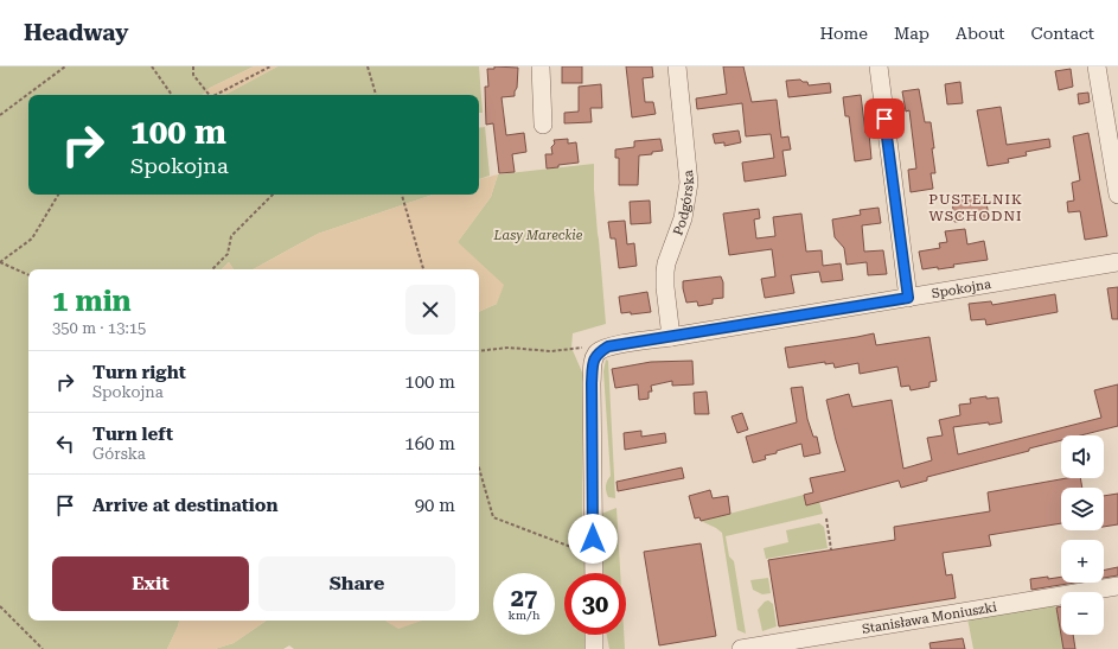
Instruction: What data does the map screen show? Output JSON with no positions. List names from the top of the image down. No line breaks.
{"streets":{"street":["Podgórska","Spokojna","Stanisława Moniuszki"]},"crossings":[["Podgórska","Spokojna"]],"districts":["PUSTELNIK WSCHODNI"],"parks":["Lasy Mareckie"],"page":{"header":"Headway","nav":["Home","Map","About","Contact"],"turn":["100 m","Spokojna"],"heading":["1 min","350 m · 13:15"],"list":[{"name":"Turn right","note":"Spokojna","value":"100 m"},{"name":"Turn left","note":"Górska","value":"160 m"},{"name":"Arrive at destination","value":"90 m"}],"map_buttons":["+","−"],"buttons":["Exit","Share"],"speed":"27 km/h","limit":"30"}}
